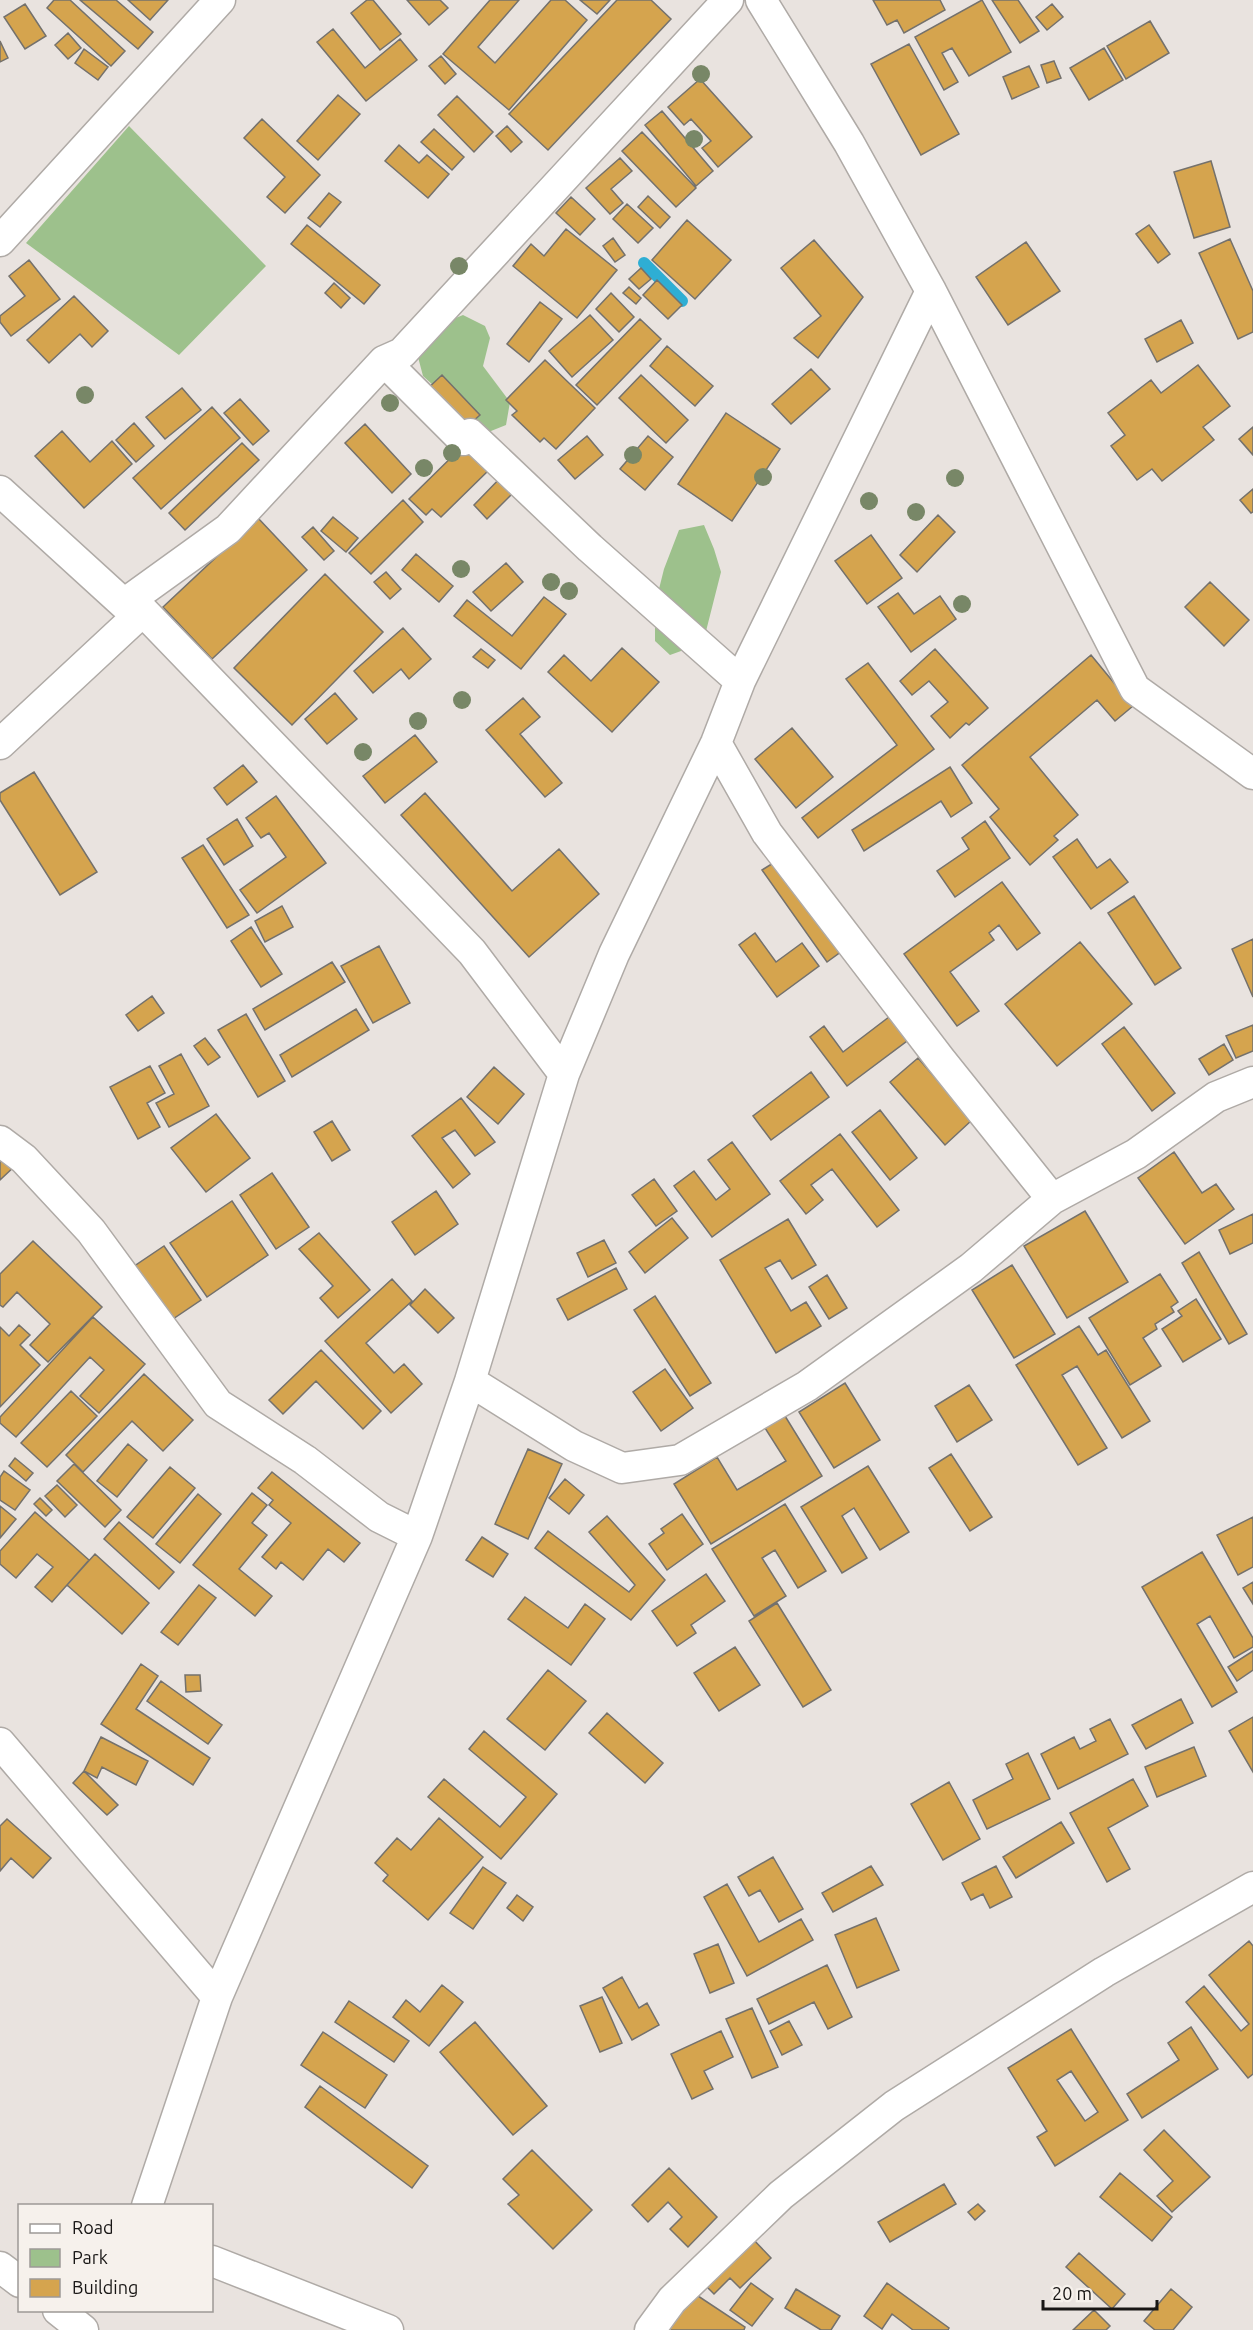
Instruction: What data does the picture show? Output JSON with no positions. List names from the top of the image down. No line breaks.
{"legend":["Road","Park","Building"],"scale_bar":"20 m"}
